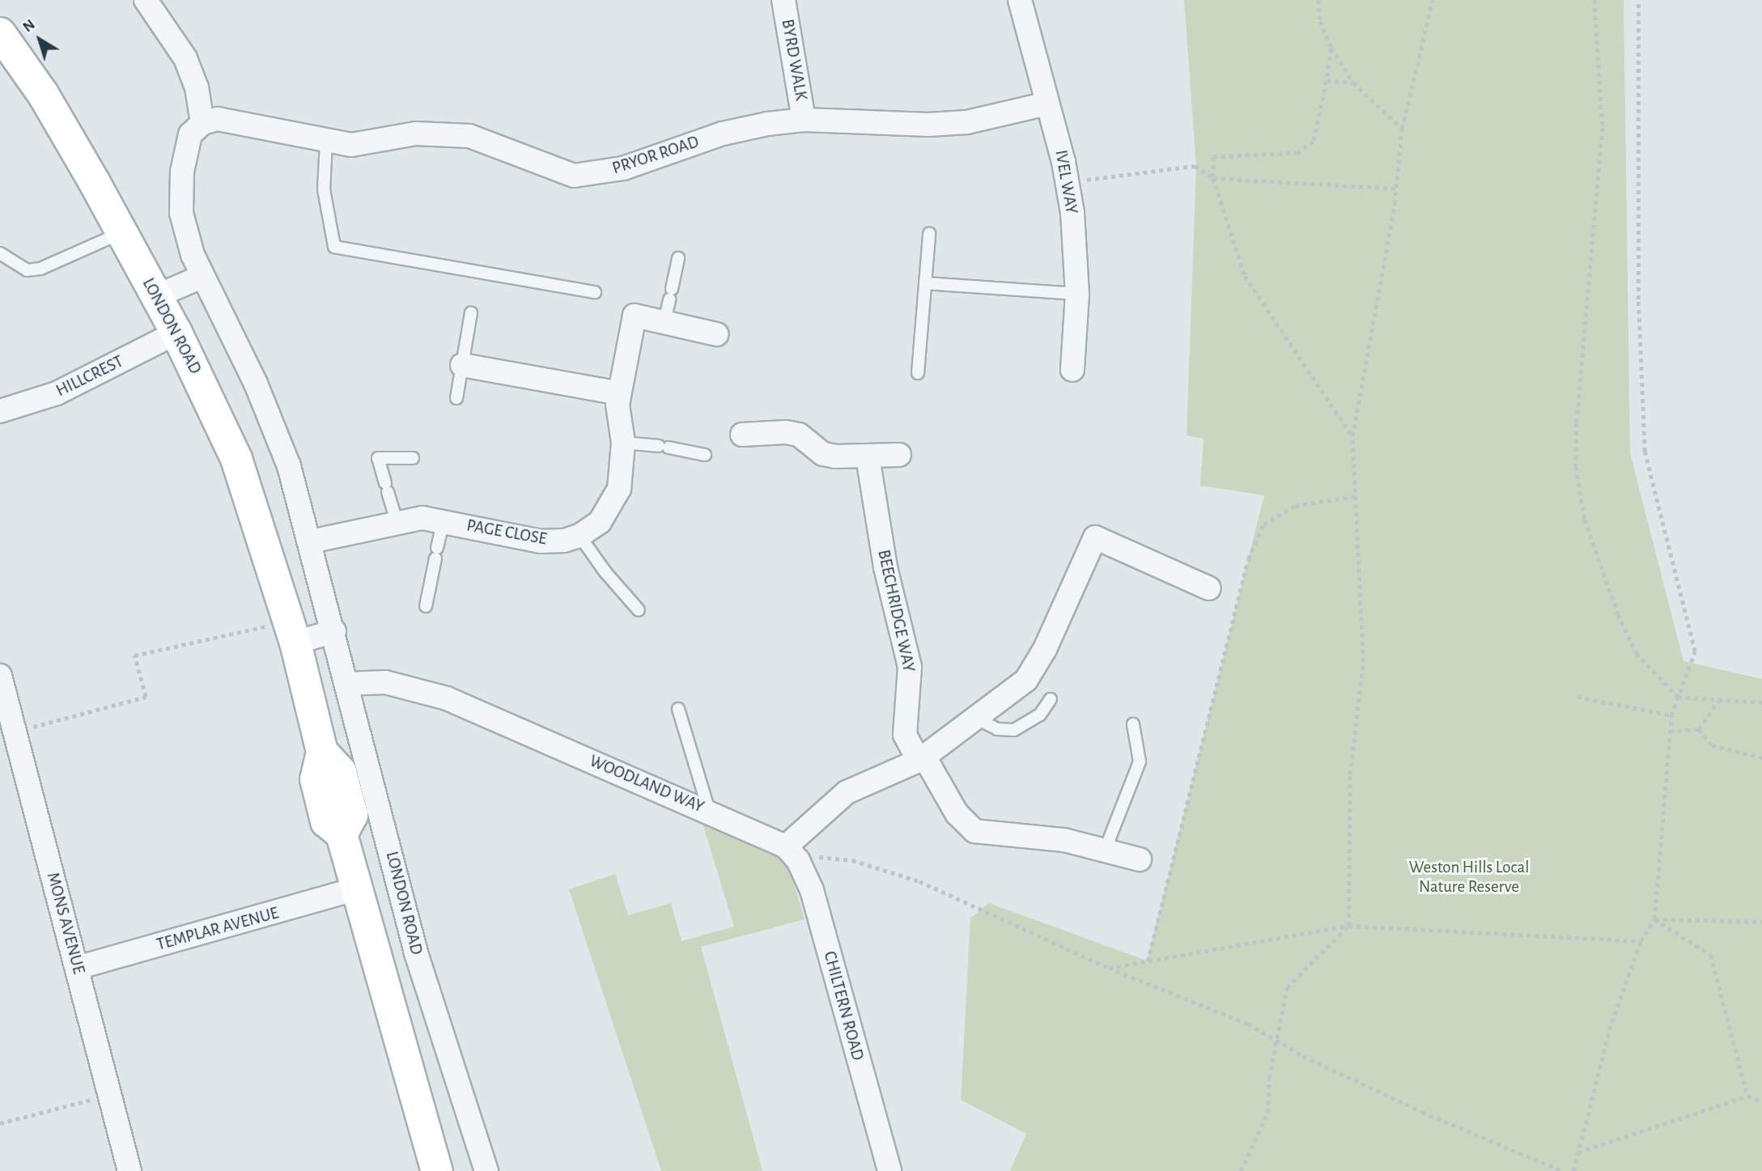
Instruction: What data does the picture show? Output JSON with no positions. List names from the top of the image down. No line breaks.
{"streets":{"main road":["LONDON ROAD"],"street":["BYRD WALK","PRYOR ROAD","IVEL WAY","HILLCREST","PAGE CLOSE","BEECHRIDGE WAY","WOODLAND WAY","MONS AVENUE","TEMPLAR AVENUE","CHILTERN ROAD"]},"crossings":[["BYRD WALK","PRYOR ROAD"],["PRYOR ROAD","IVEL WAY"],["PRYOR ROAD","LONDON ROAD"],["LONDON ROAD","HILLCREST"],["LONDON ROAD","PAGE CLOSE"],["LONDON ROAD","WOODLAND WAY"],["LONDON ROAD","TEMPLAR AVENUE"],["WOODLAND WAY","CHILTERN ROAD"],["MONS AVENUE","TEMPLAR AVENUE"]],"parks":["Weston Hills Local Nature Reserve"],"north":"top left"}
